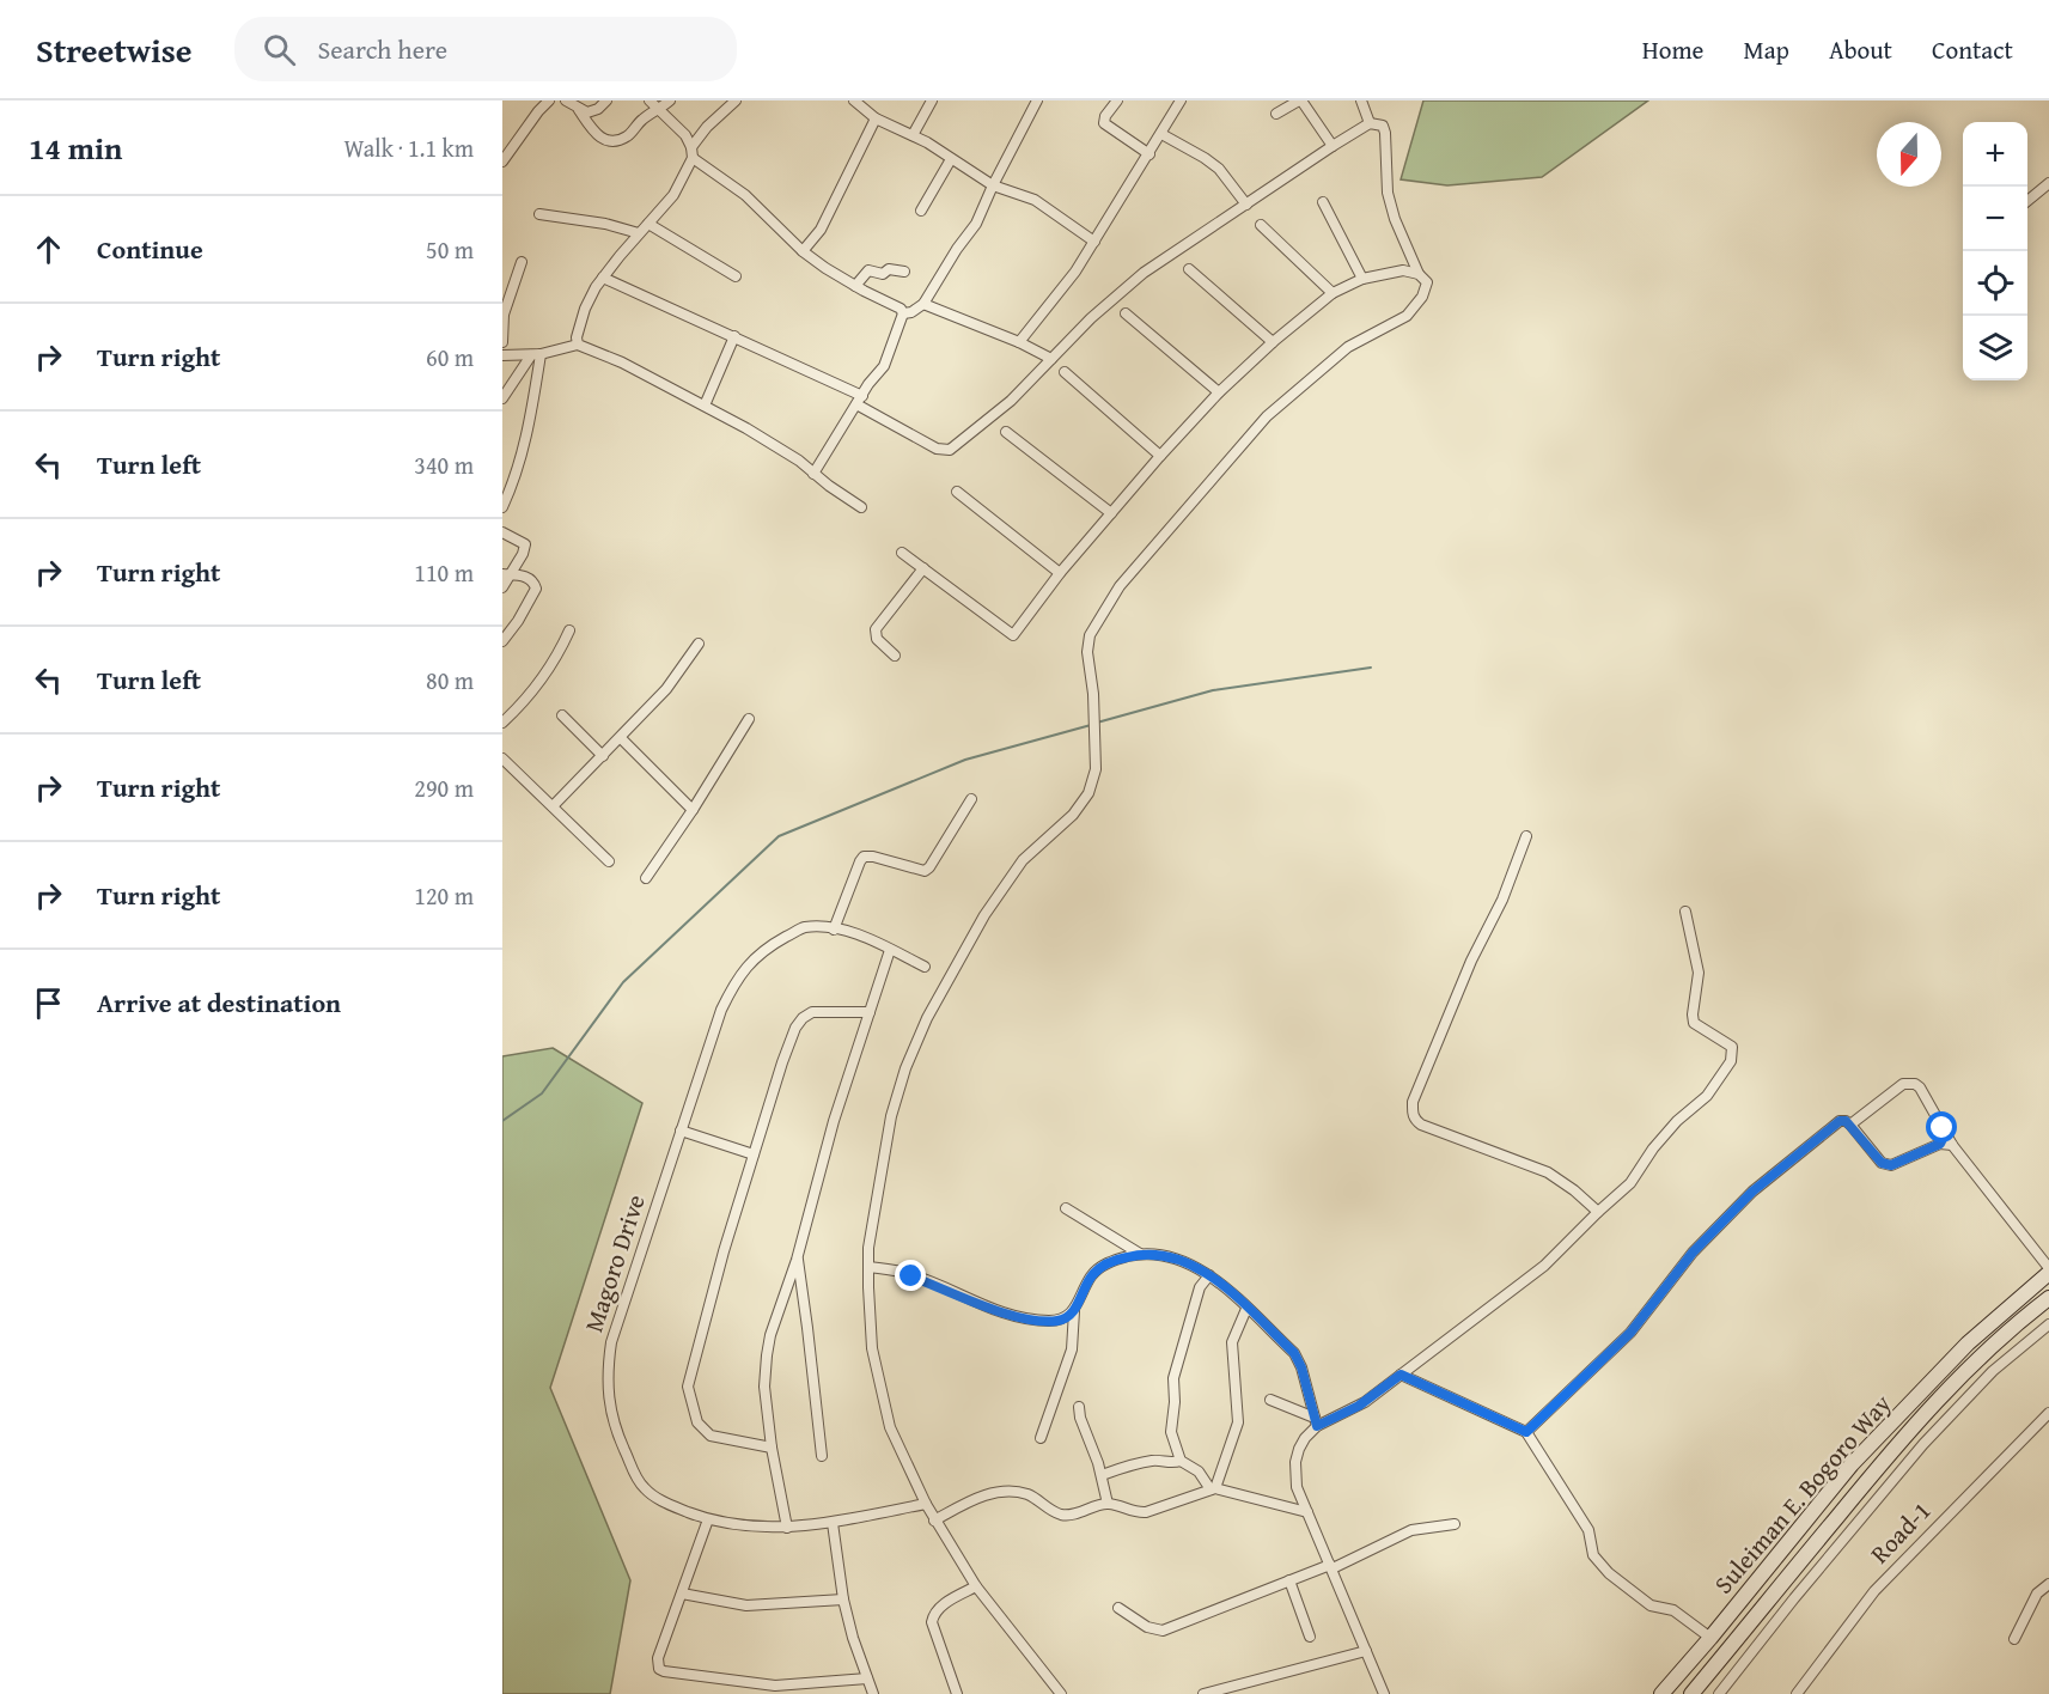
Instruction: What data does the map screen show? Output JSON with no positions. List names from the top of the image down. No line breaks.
{"streets":{"street":["Magoro Drive","Suleiman E. Bogoro Way","Road-1"]},"north":"bottom","page":{"header":"Streetwise","search":"Search here","nav":["Home","Map","About","Contact"],"heading":["14 min","Walk · 1.1 km"],"map_buttons":["+","−"],"list":[["Continue","50 m"],["Turn right","60 m"],["Turn left","340 m"],["Turn right","110 m"],["Turn left","80 m"],["Turn right","290 m"],["Turn right","120 m"],"Arrive at destination"]}}
